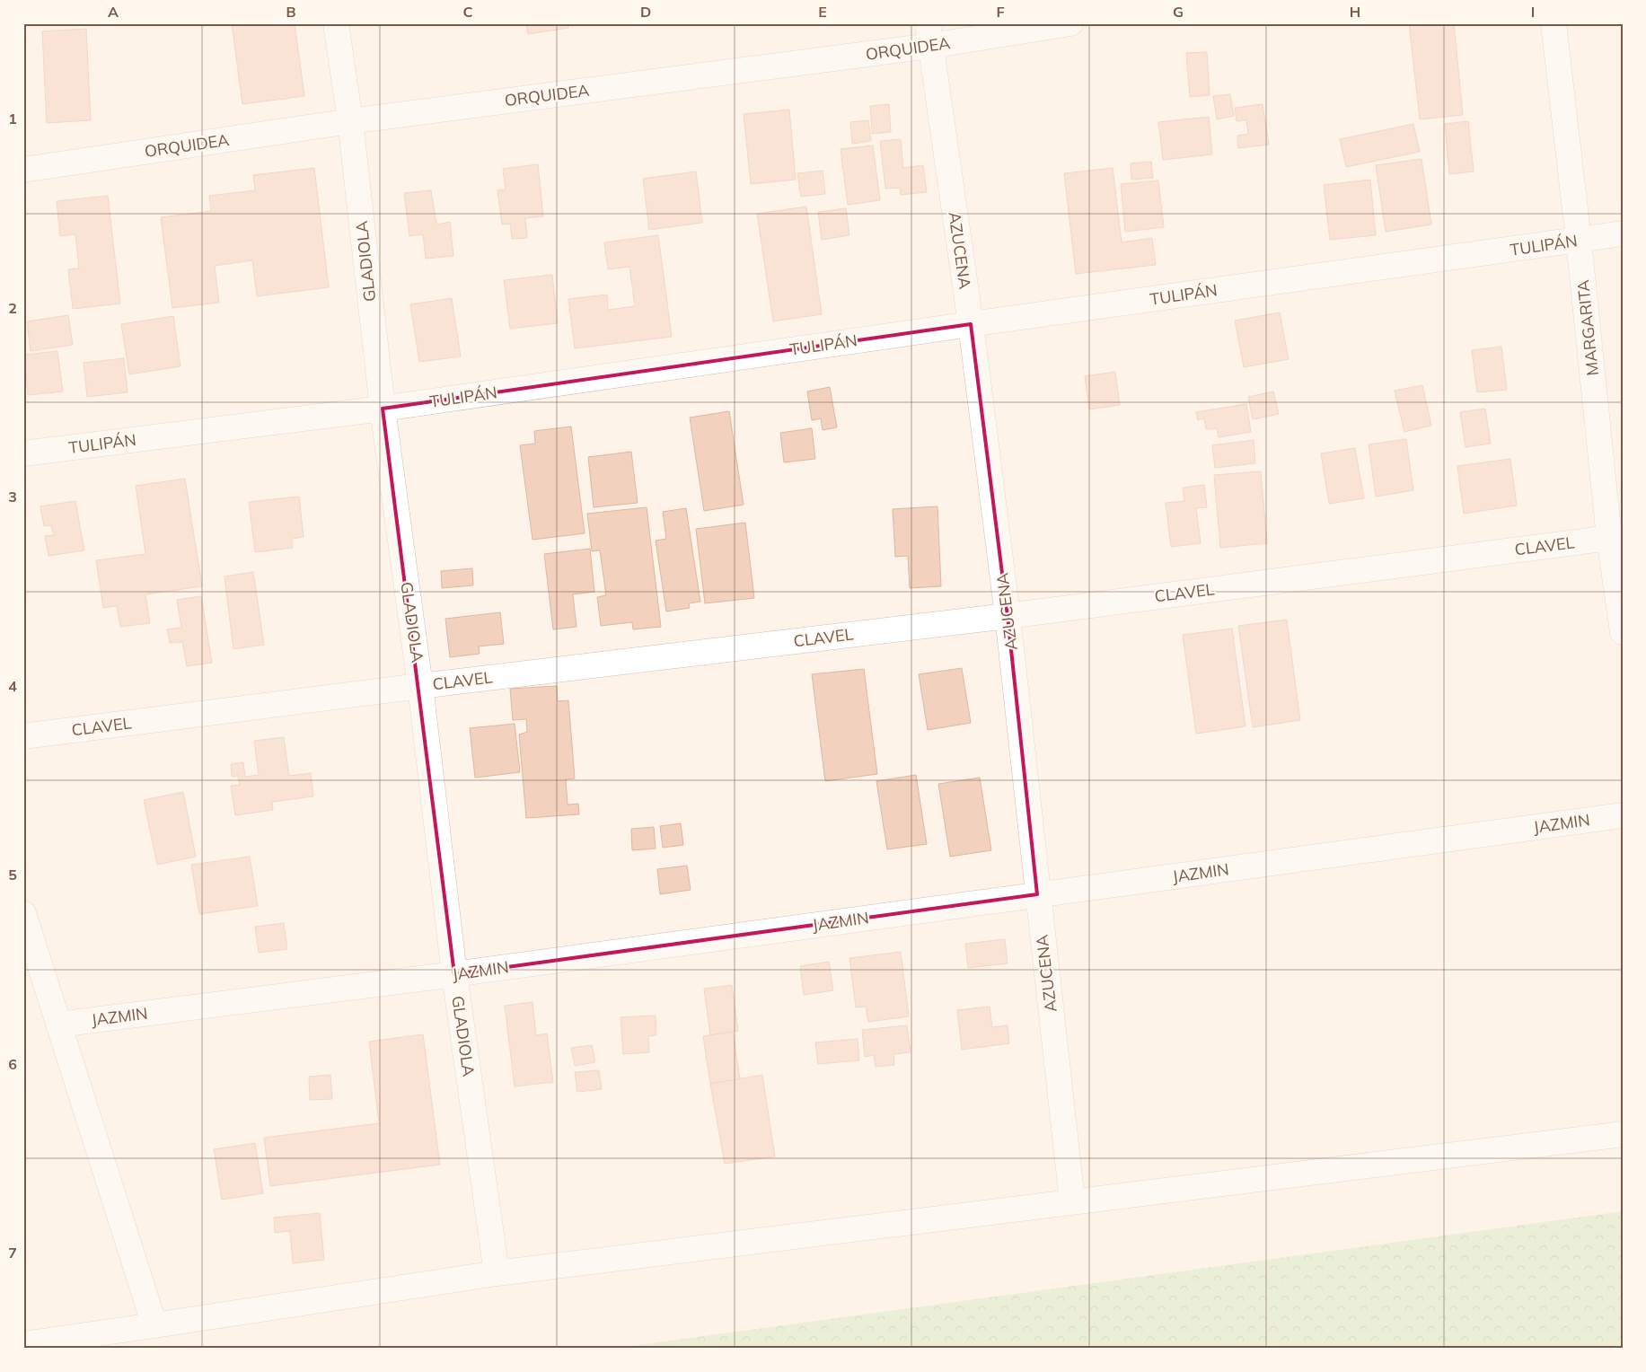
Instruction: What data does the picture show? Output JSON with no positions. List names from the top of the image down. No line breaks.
{"streets":{"street":["ORQUIDEA","TULIPÁN","AZUCENA","GLADIOLA","MARGARITA","CLAVEL","JAZMIN"]},"crossings":[["ORQUIDEA","AZUCENA"],["ORQUIDEA","GLADIOLA"],["TULIPÁN","AZUCENA"],["TULIPÁN","GLADIOLA"],["TULIPÁN","MARGARITA"],["AZUCENA","CLAVEL"],["AZUCENA","JAZMIN"],["GLADIOLA","CLAVEL"],["GLADIOLA","JAZMIN"],["MARGARITA","CLAVEL"]],"grid":{"columns":["A","B","C","D","E","F","G","H","I"],"rows":["1","2","3","4","5","6","7"]}}
